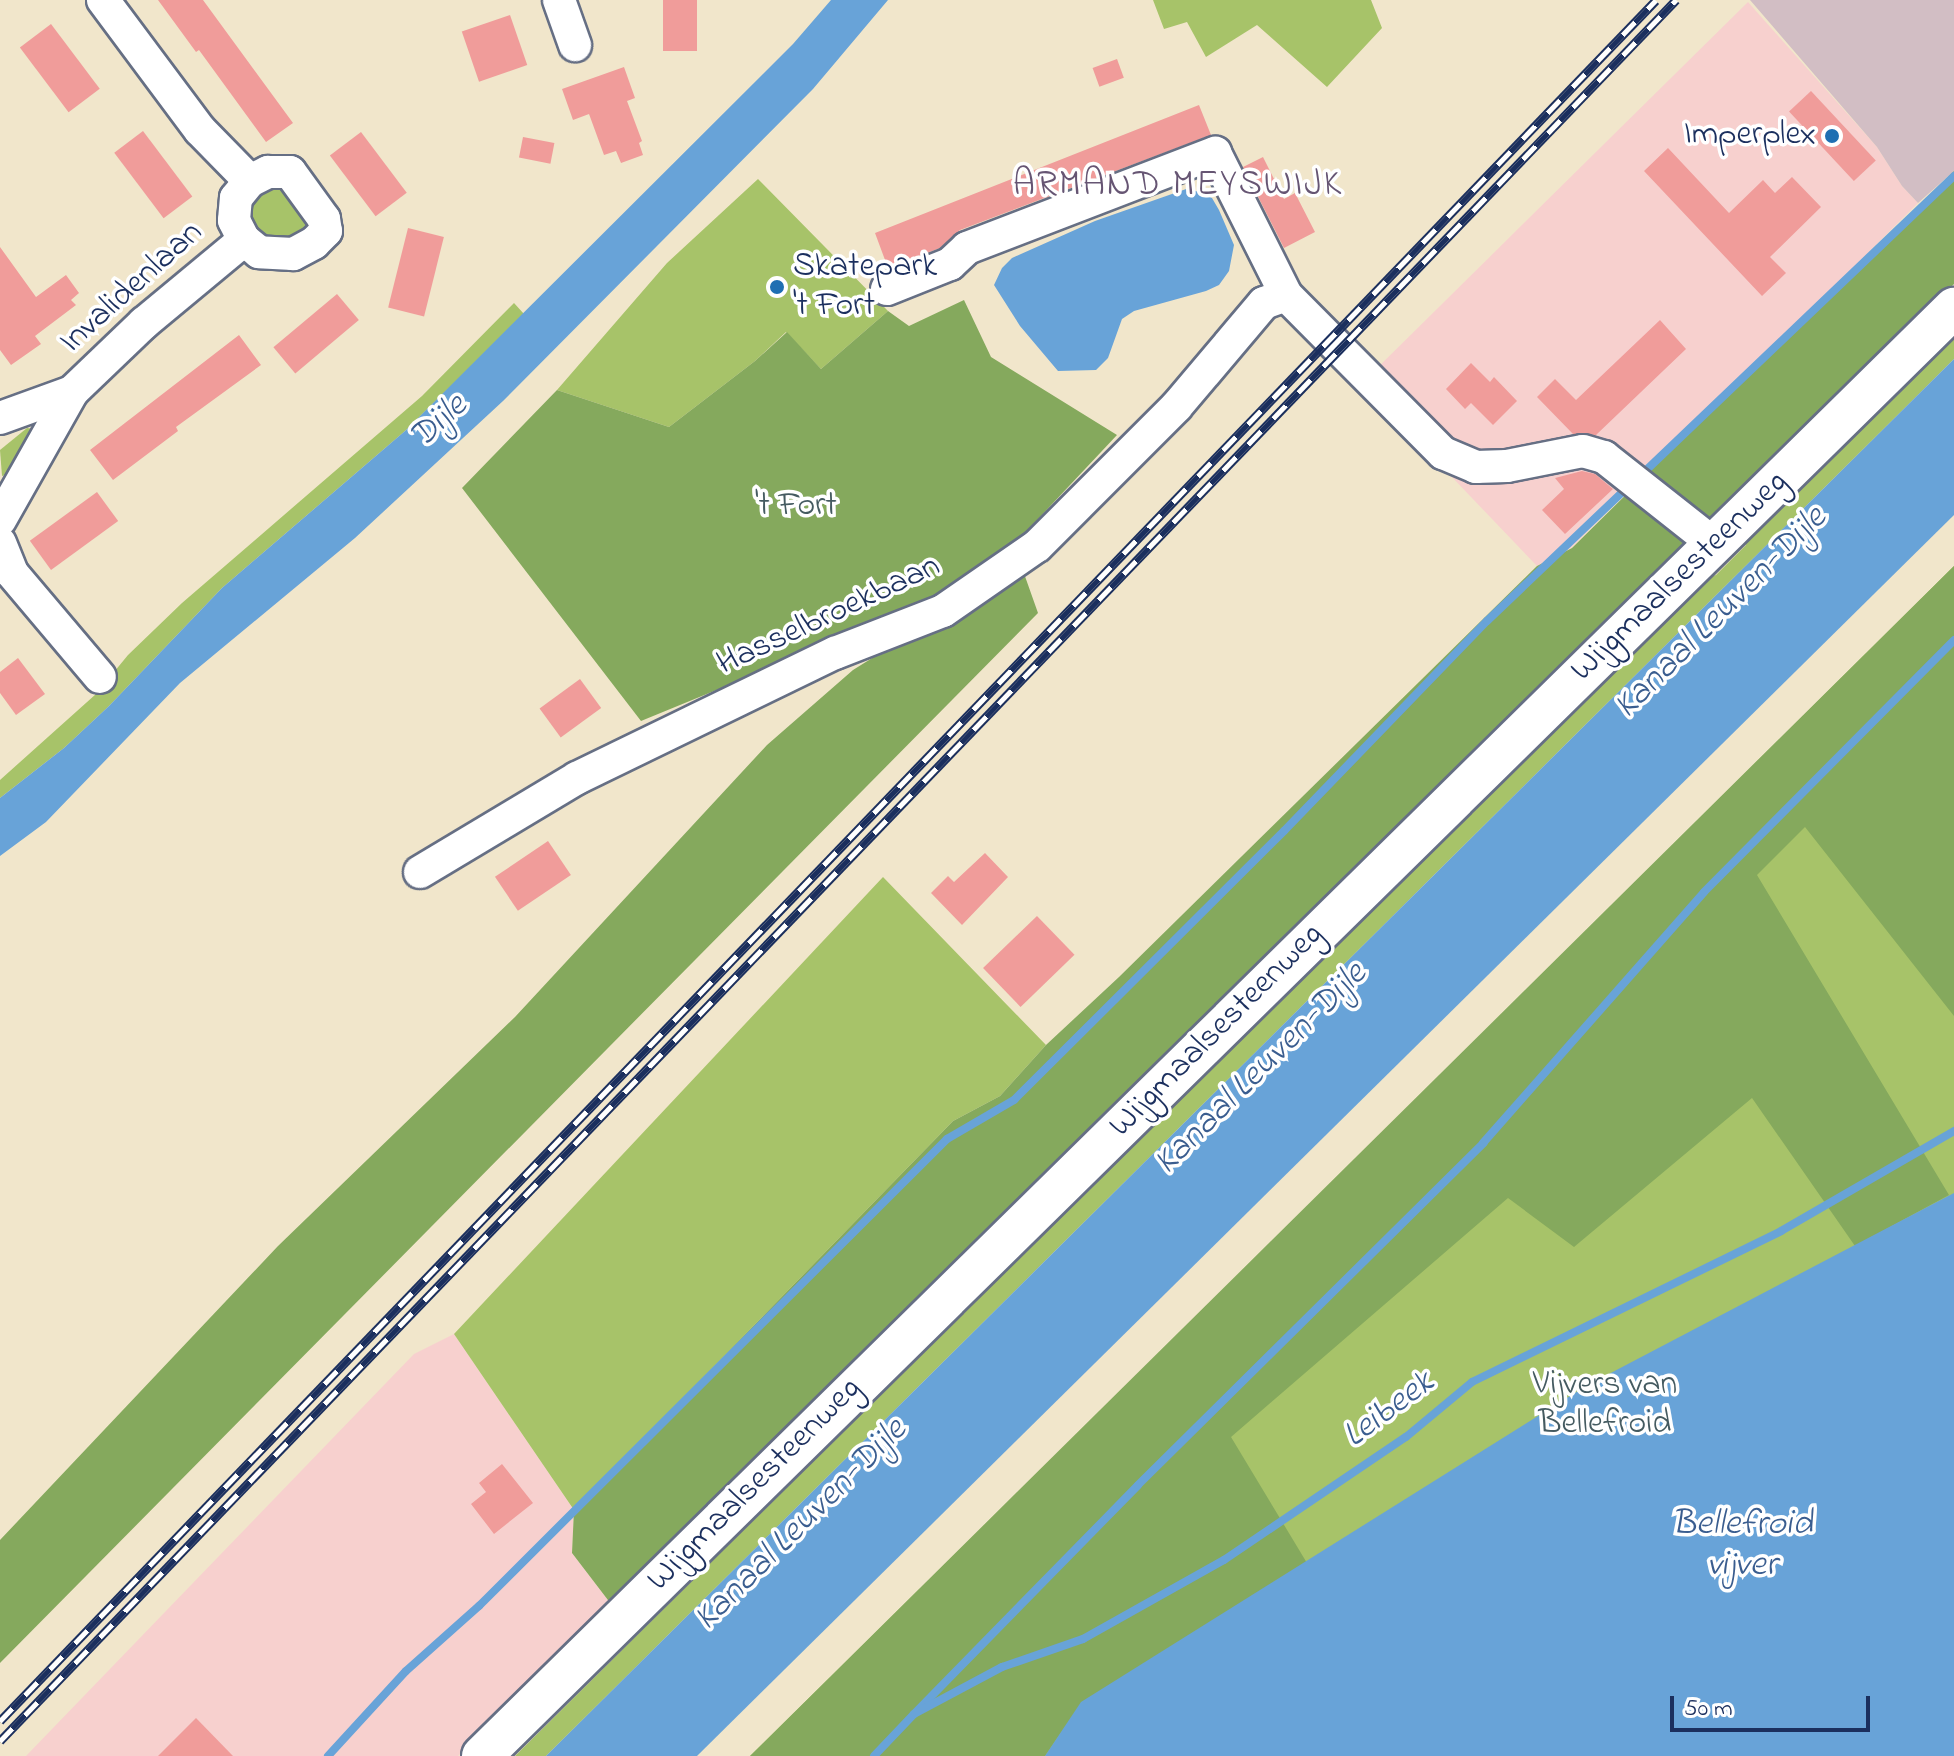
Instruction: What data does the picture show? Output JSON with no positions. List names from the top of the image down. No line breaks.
{"streets":{"street":["Invalidenlaan","Wijgmaalsesteenweg","Hasselbroekbaan"]},"districts":["ARMAND MEYSWIJK"],"water":["Dijle","Kanaal Leuven-Dijle","Leibeek","Bellefroid vijver"],"parks":["'t Fort","Vijvers van Bellefroid"],"places":["Imperplex","Skatepark 't Fort"],"scale_bar":"50 m"}
